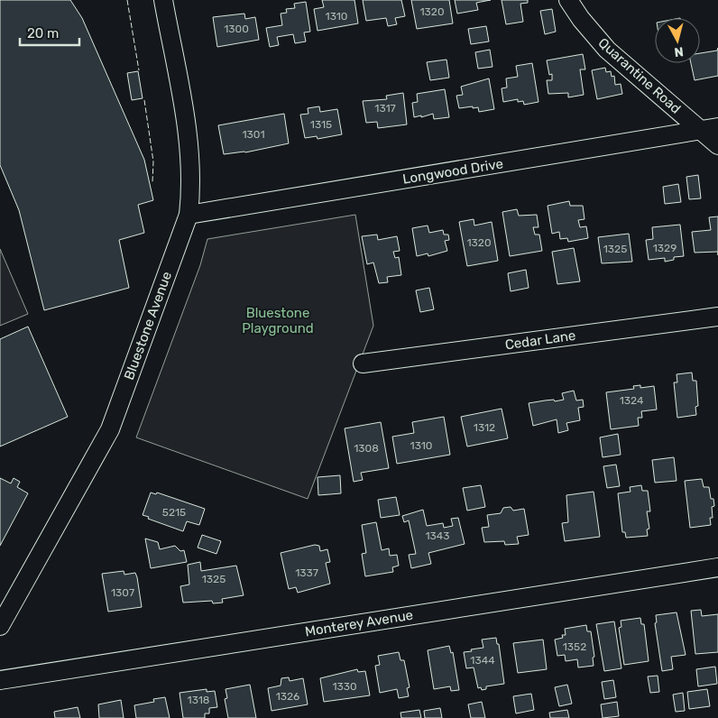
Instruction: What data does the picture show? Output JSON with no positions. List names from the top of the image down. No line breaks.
{"streets":{"street":["Quarantine Road","Longwood Drive","Bluestone Avenue","Cedar Lane","Monterey Avenue"]},"crossings":[["Quarantine Road","Longwood Drive"],["Longwood Drive","Bluestone Avenue"]],"parks":["Bluestone Playground"],"house_numbers":["1320","1310","1300","1317","1315","1301","1320","1329","1325","1324","1312","1310","1308","5215","1343","1337","1325","1307","1352","1344","1330","1326","1318"],"scale_bar":"20 m","north":"bottom"}
